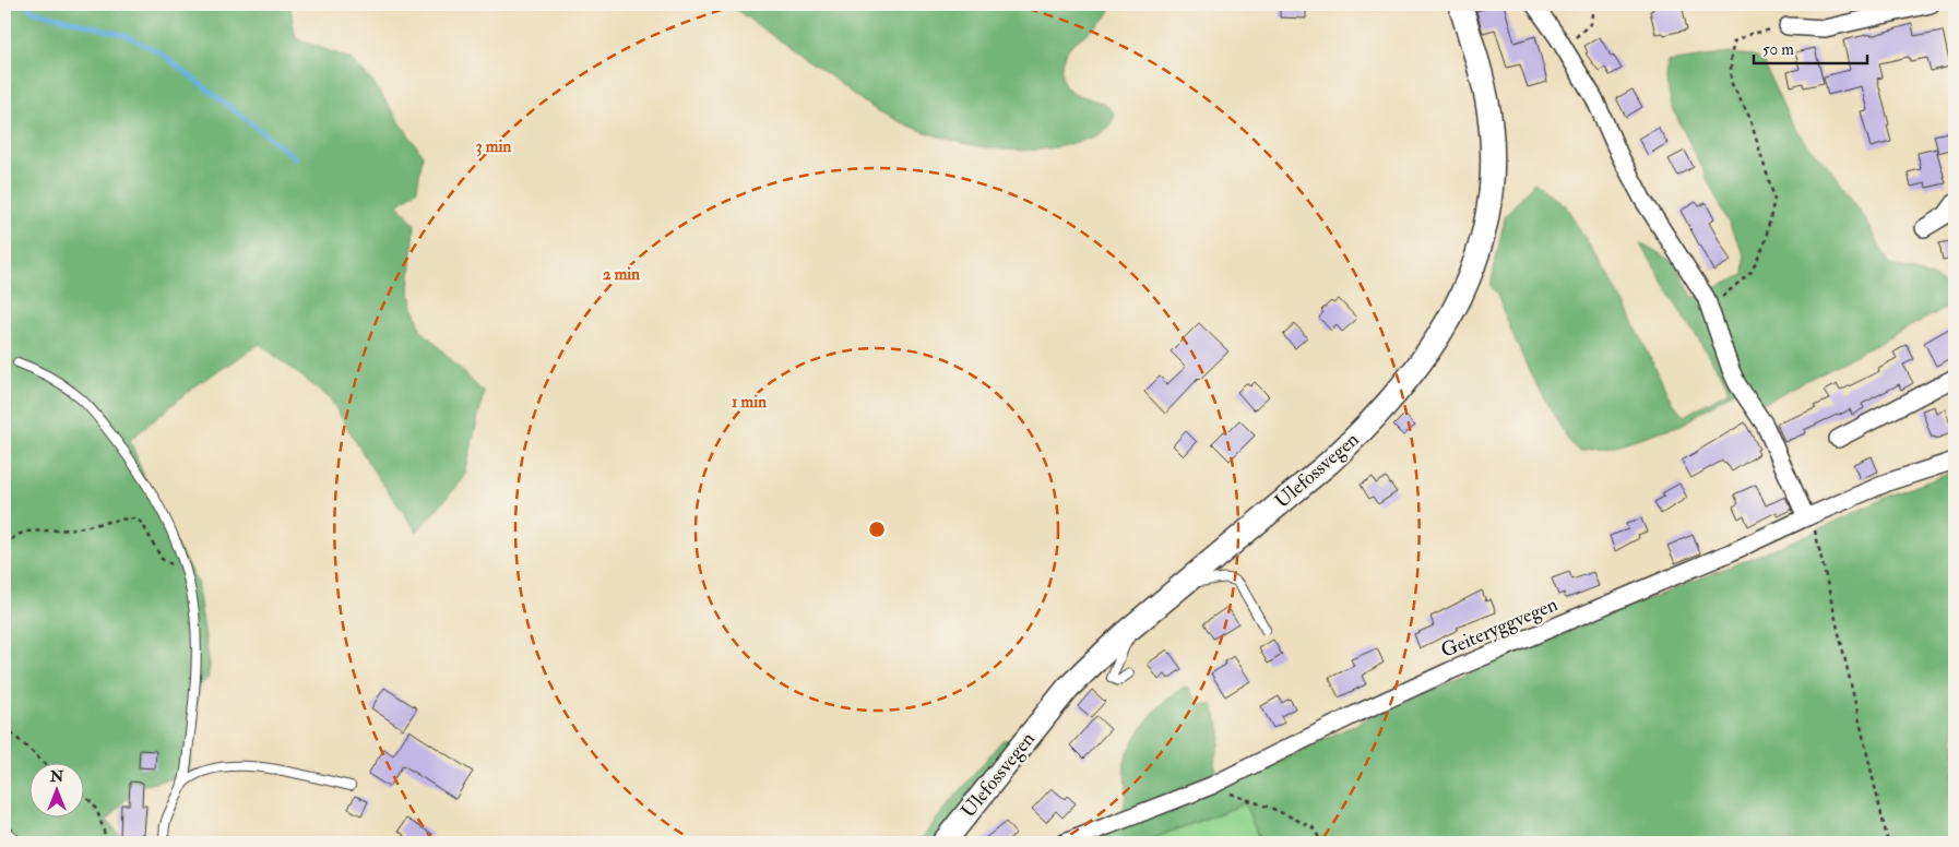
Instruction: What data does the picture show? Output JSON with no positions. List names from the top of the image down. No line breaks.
{"streets":{"street":["Ulefossvegen","Geiteryggvegen"]},"scale_bar":"50 m","north":"top","rings":["3 min","2 min","1 min"]}
